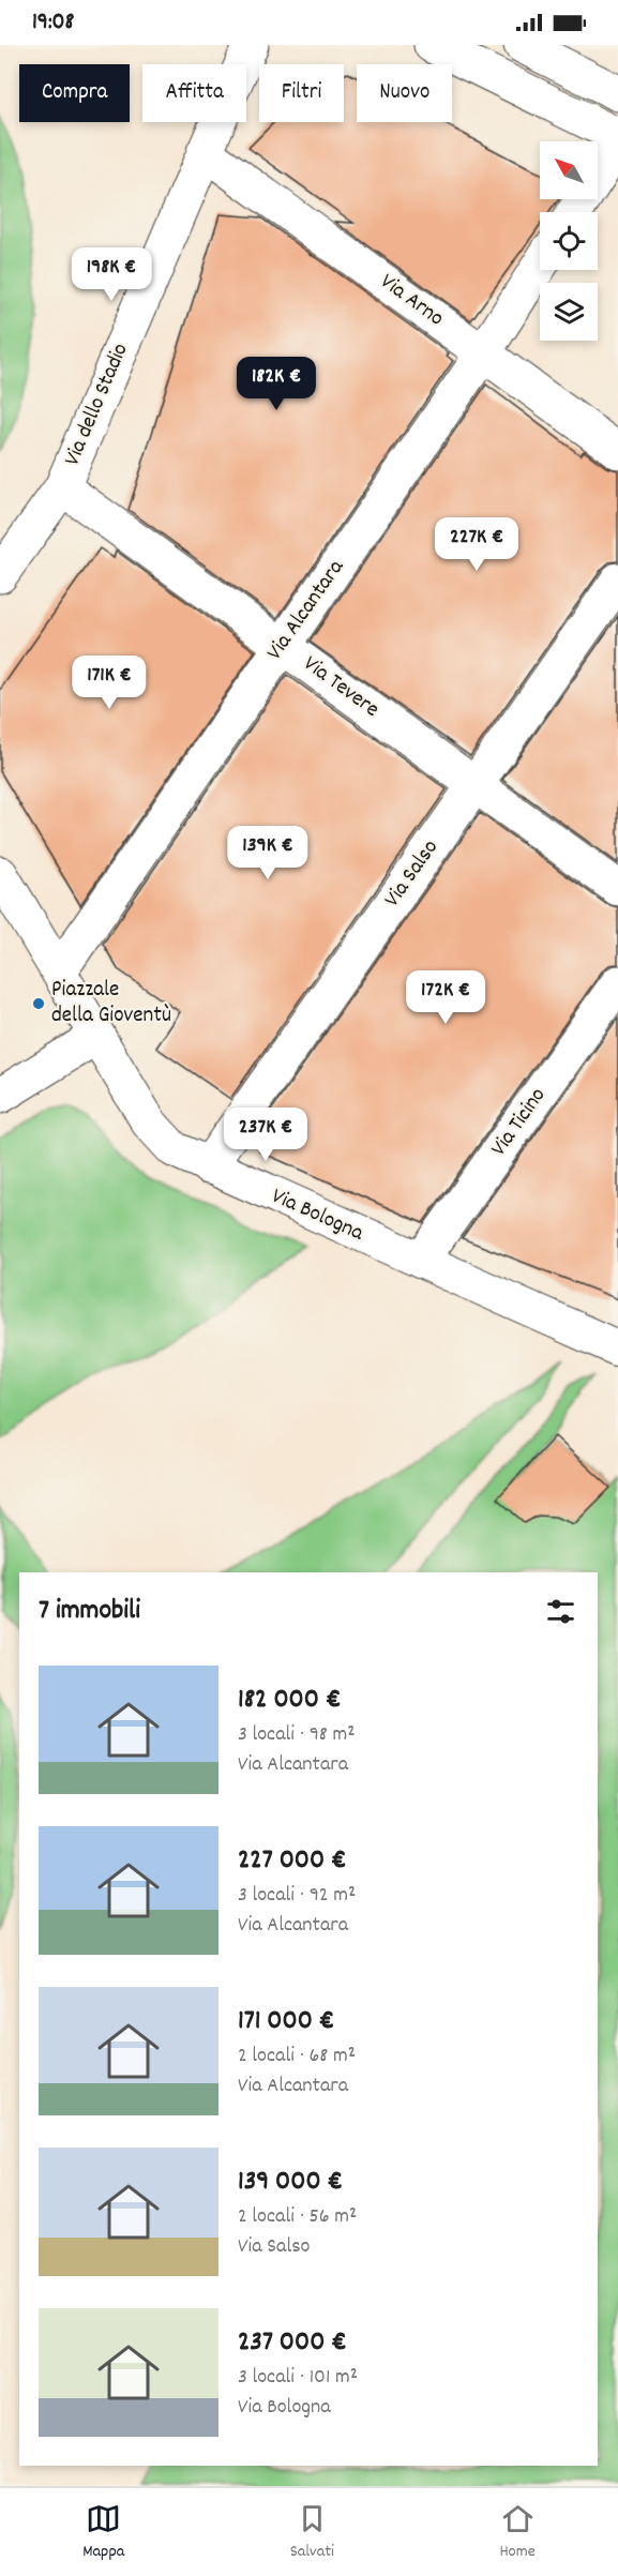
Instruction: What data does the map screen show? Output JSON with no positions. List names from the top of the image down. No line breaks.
{"streets":{"street":["Via Arno","Via dello Stadio","Via Alcantara","Via Tevere","Via Salso","Via Ticino","Via Bologna"]},"crossings":[["Via Arno","Via dello Stadio"],["Via Arno","Via Alcantara"],["Via dello Stadio","Via Tevere"],["Via Alcantara","Via Tevere"],["Via Alcantara","Via Bologna"],["Via Tevere","Via Salso"],["Via Salso","Via Bologna"],["Via Ticino","Via Bologna"]],"places":["Piazzale della Gioventù"],"north":"top left","page":{"status":"19:08","chip":["Compra","Affitta","Filtri","Nuovo"],"price":["198K €","182K €","227K €","171K €","139K €","172K €","237K €"],"heading":"7 immobili","list":[{"name":"182 000 €","note":"3 locali · 98 m² · Via Alcantara"},{"name":"227 000 €","note":"3 locali · 92 m² · Via Alcantara"},{"name":"171 000 €","note":"2 locali · 68 m² · Via Alcantara"},{"name":"139 000 €","note":"2 locali · 56 m² · Via Salso"},{"name":"237 000 €","note":"3 locali · 101 m² · Via Bologna"}],"tabs":["Mappa","Salvati","Home"]}}
